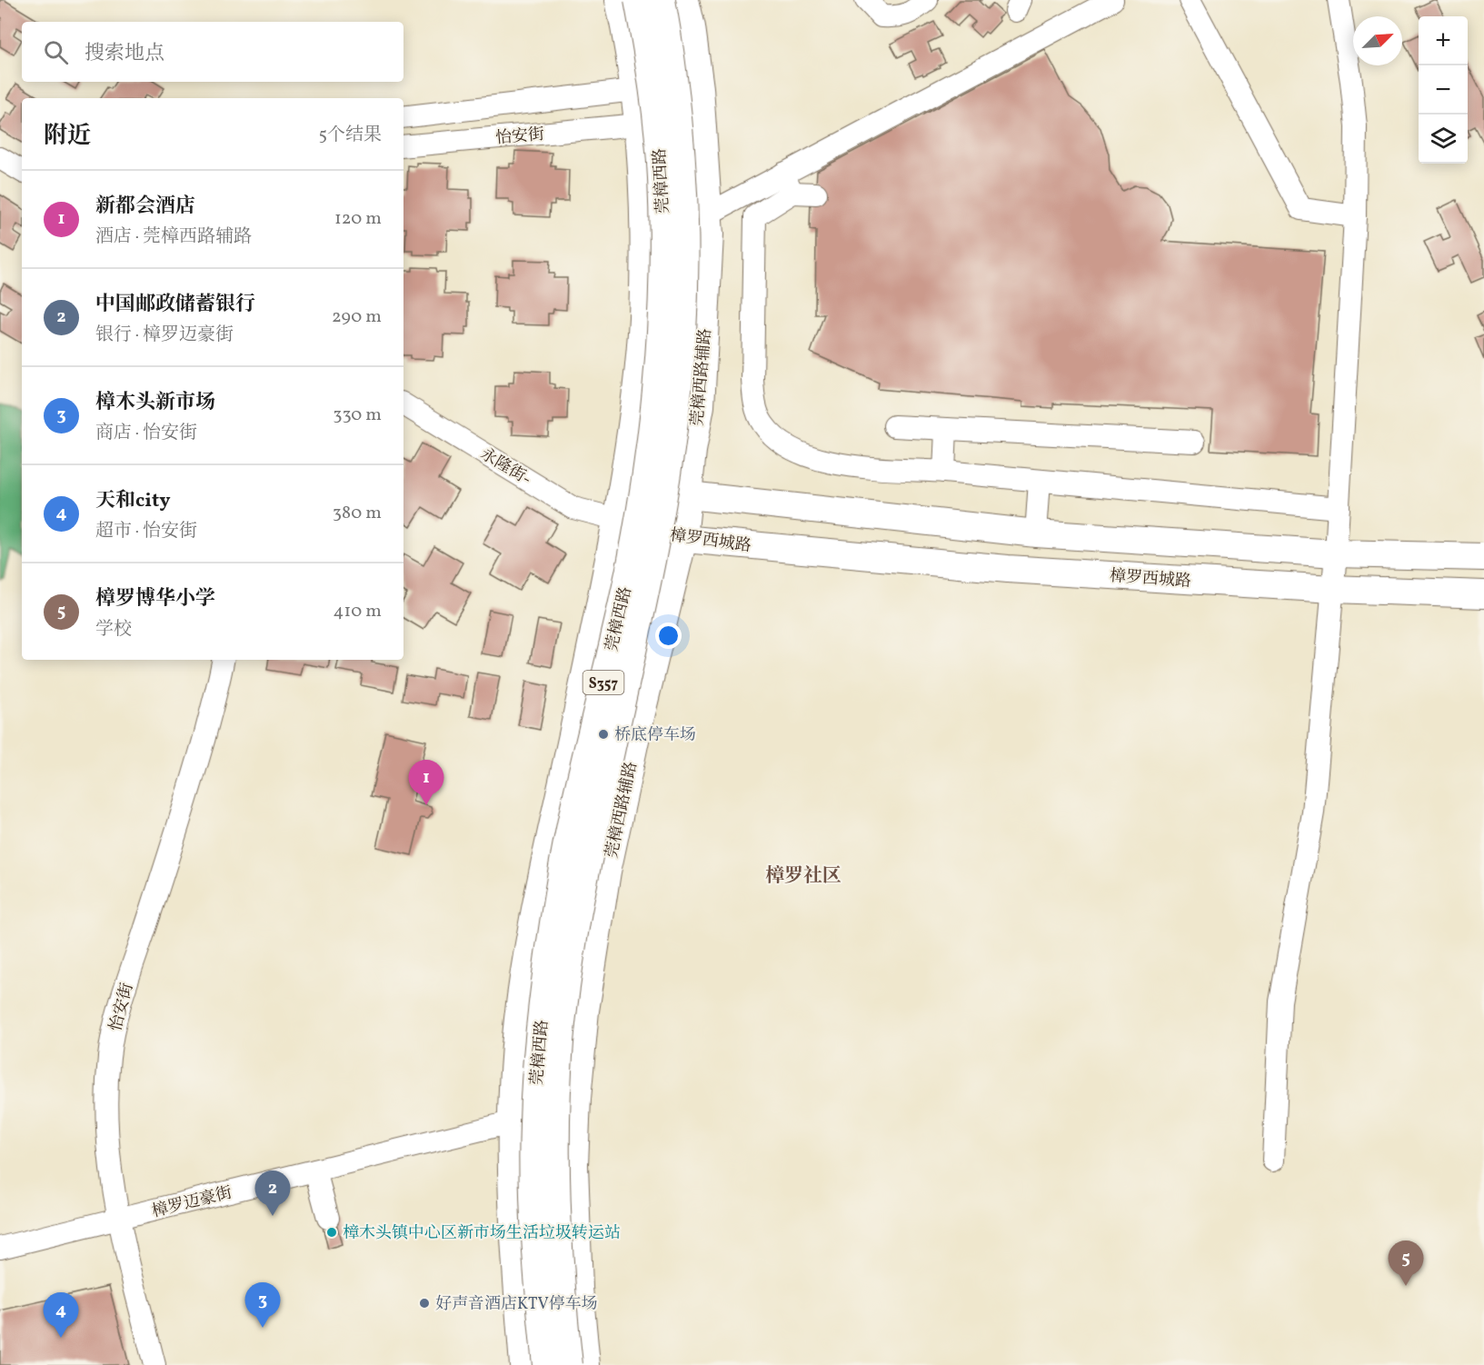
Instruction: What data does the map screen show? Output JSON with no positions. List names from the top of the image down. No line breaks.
{"streets":{"main road":["莞樟西路","莞樟西路辅路","樟罗西城路","S357"],"street":["怡安街","永隆街-","樟罗迈豪街"]},"crossings":[["怡安街","樟罗迈豪街"],["莞樟西路辅路","樟罗西城路"],["永隆街-","樟罗西城路"]],"districts":["樟罗社区"],"places":["桥底停车场","樟木头镇中心区新市场生活垃圾转运站","好声音酒店KTV停车场"],"north":"top right","page":{"map_buttons":["+","−"],"search":"搜索地点","heading":["附近","5个结果"],"list":[{"mark":"1","name":"新都会酒店","note":"酒店 · 莞樟西路辅路","value":"120 m"},{"mark":"2","name":"中国邮政储蓄银行","note":"银行 · 樟罗迈豪街","value":"290 m"},{"mark":"3","name":"樟木头新市场","note":"商店 · 怡安街","value":"330 m"},{"mark":"4","name":"天和city","note":"超市 · 怡安街","value":"380 m"},{"mark":"5","name":"樟罗博华小学","note":"学校","value":"410 m"}],"pins":["1","2","5","3","4"]}}
